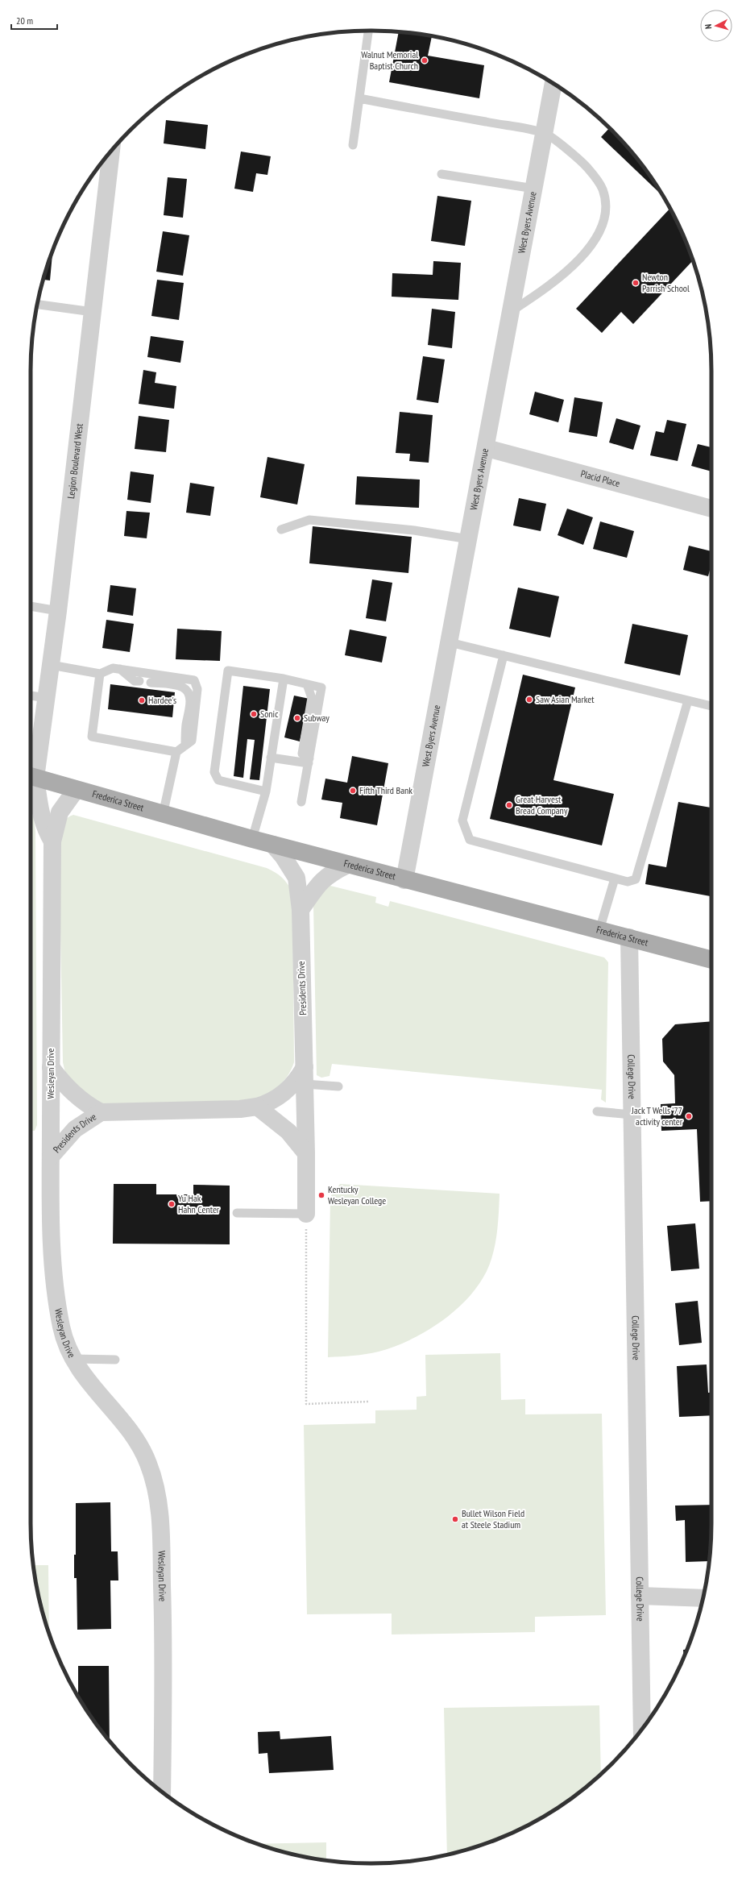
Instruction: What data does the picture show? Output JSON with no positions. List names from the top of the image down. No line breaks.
{"streets":{"main road":["Frederica Street"],"street":["West Byers Avenue","Legion Boulevard West","Placid Place","Presidents Drive","Wesleyan Drive","College Drive"]},"crossings":[["West Byers Avenue","Placid Place"],["West Byers Avenue","Frederica Street"],["Legion Boulevard West","Frederica Street"],["Frederica Street","Presidents Drive"],["Frederica Street","Wesleyan Drive"],["Frederica Street","College Drive"],["Presidents Drive","Wesleyan Drive"]],"places":["Walnut Memorial Baptist Church","Newton Parrish School","Saw Asian Market","Hardee's","Sonic","Subway","Fifth Third Bank","Great Harvest Bread Company","Jack T Wells '77 activity center","Kentucky Wesleyan College","Yu Hak Hahn Center","Bullet Wilson Field at Steele Stadium"],"scale_bar":"20 m","north":"left"}
